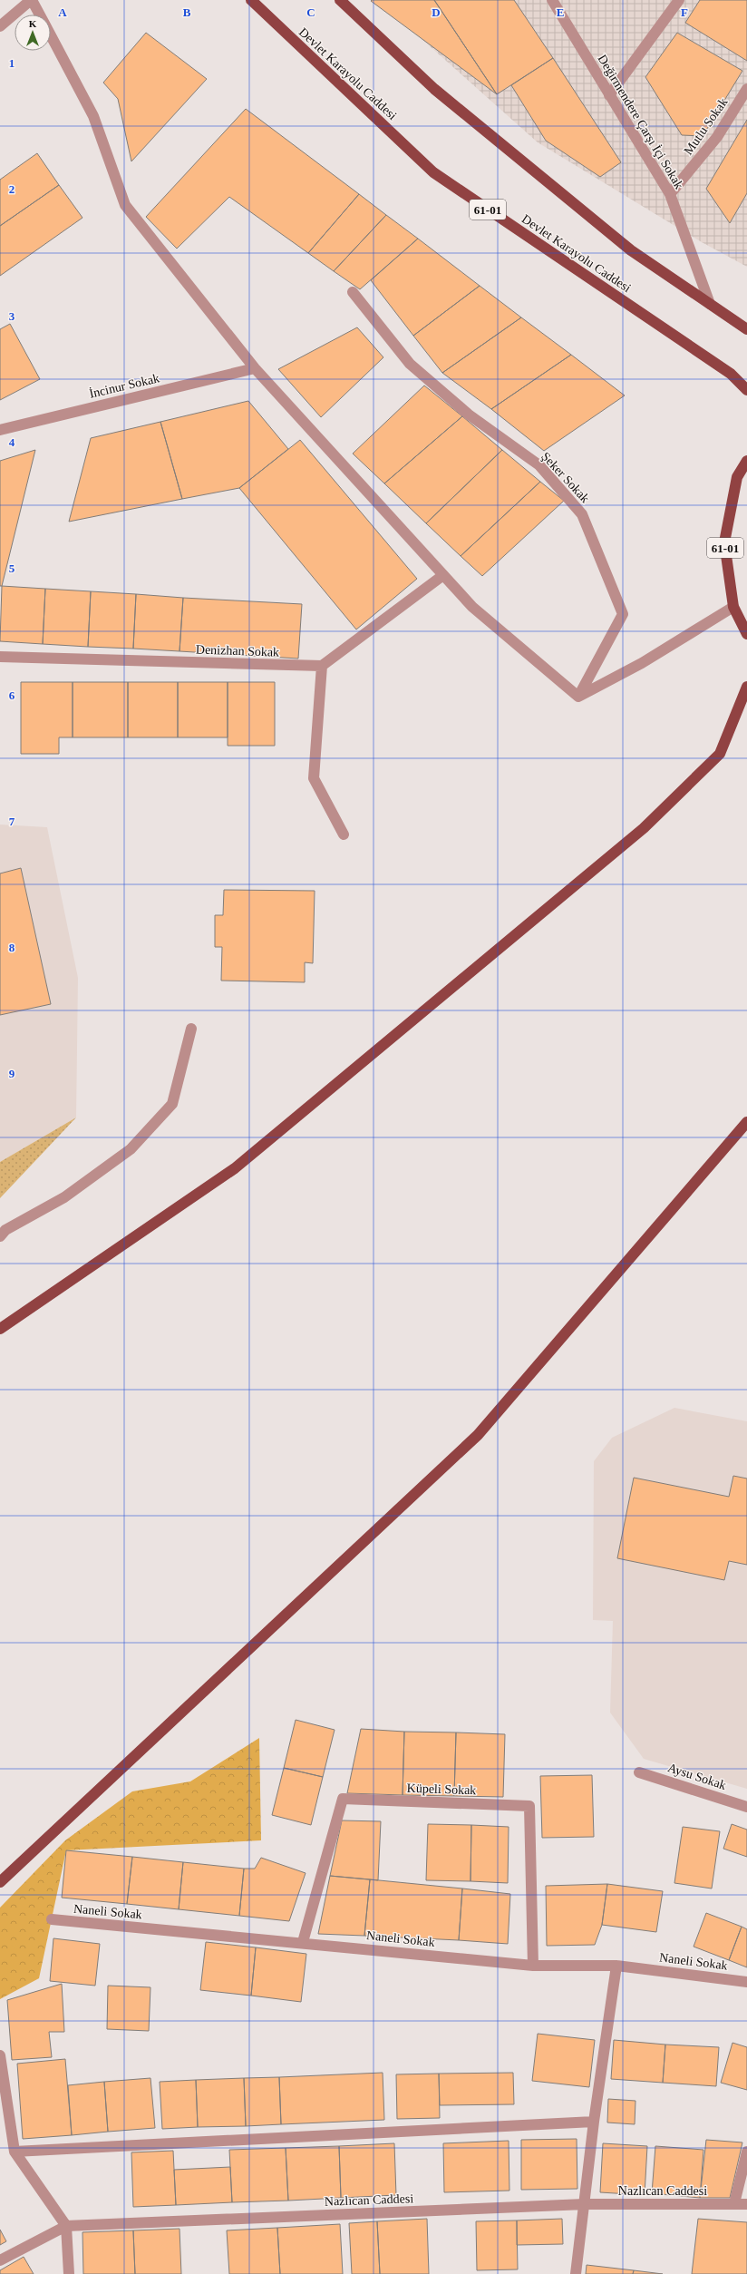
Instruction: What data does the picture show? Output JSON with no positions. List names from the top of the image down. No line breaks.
{"streets":{"main road":["Devlet Karayolu Caddesi","61-01"],"street":["Değirmendere Çarşı İçi Sokak","Mutlu Sokak","İncinur Sokak","Şeker Sokak","Denizhan Sokak","Aysu Sokak","Küpeli Sokak","Naneli Sokak","Nazlıcan Caddesi"]},"crossings":[["Değirmendere Çarşı İçi Sokak","Mutlu Sokak"],["Küpeli Sokak","Naneli Sokak"]],"north":"top","grid":{"columns":["A","B","C","D","E","F"],"rows":["1","2","3","4","5","6","7","8","9"]}}
